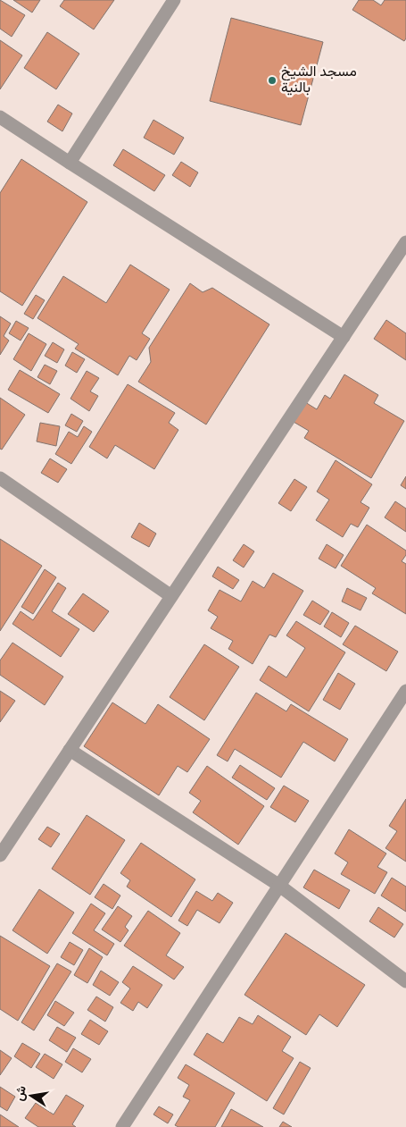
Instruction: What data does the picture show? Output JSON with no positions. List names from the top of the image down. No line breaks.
{"places":["مسجد الشيخ بالنية"],"north":"left"}
